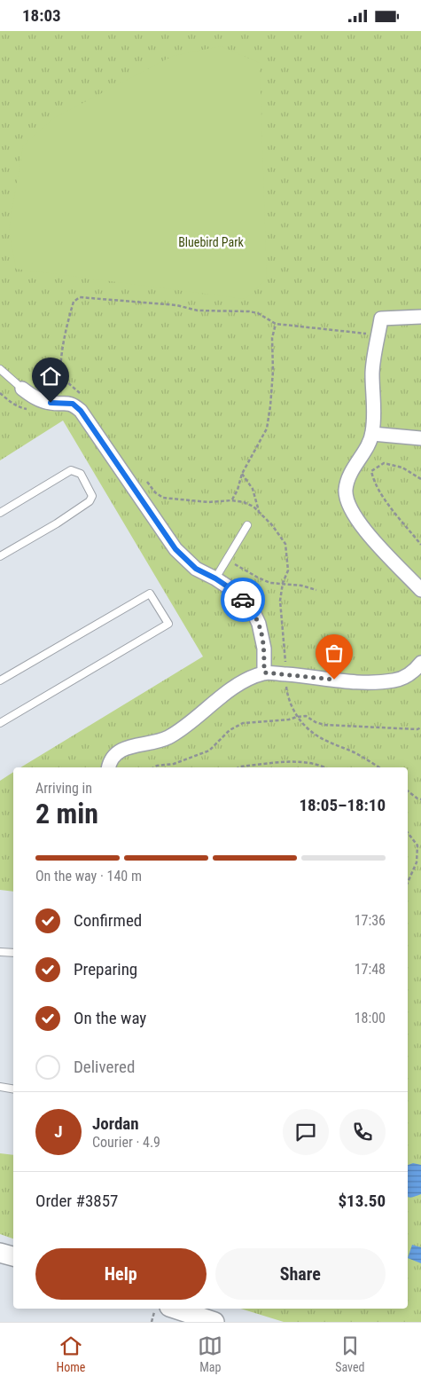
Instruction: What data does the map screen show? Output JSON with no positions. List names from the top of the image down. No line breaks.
{"parks":["Bluebird Park"],"page":{"status":"18:03","heading":["2 min","Arriving in","18:05–18:10"],"panel":["Jordan","Courier · 4.9","Order #3857","$13.50"],"bar":"On the way · 140 m","list":[["Confirmed","17:36"],["Preparing","17:48"],["On the way","18:00"],"Delivered"],"round":"J","buttons":["Help","Share"],"tabs":["Home","Map","Saved"]}}
